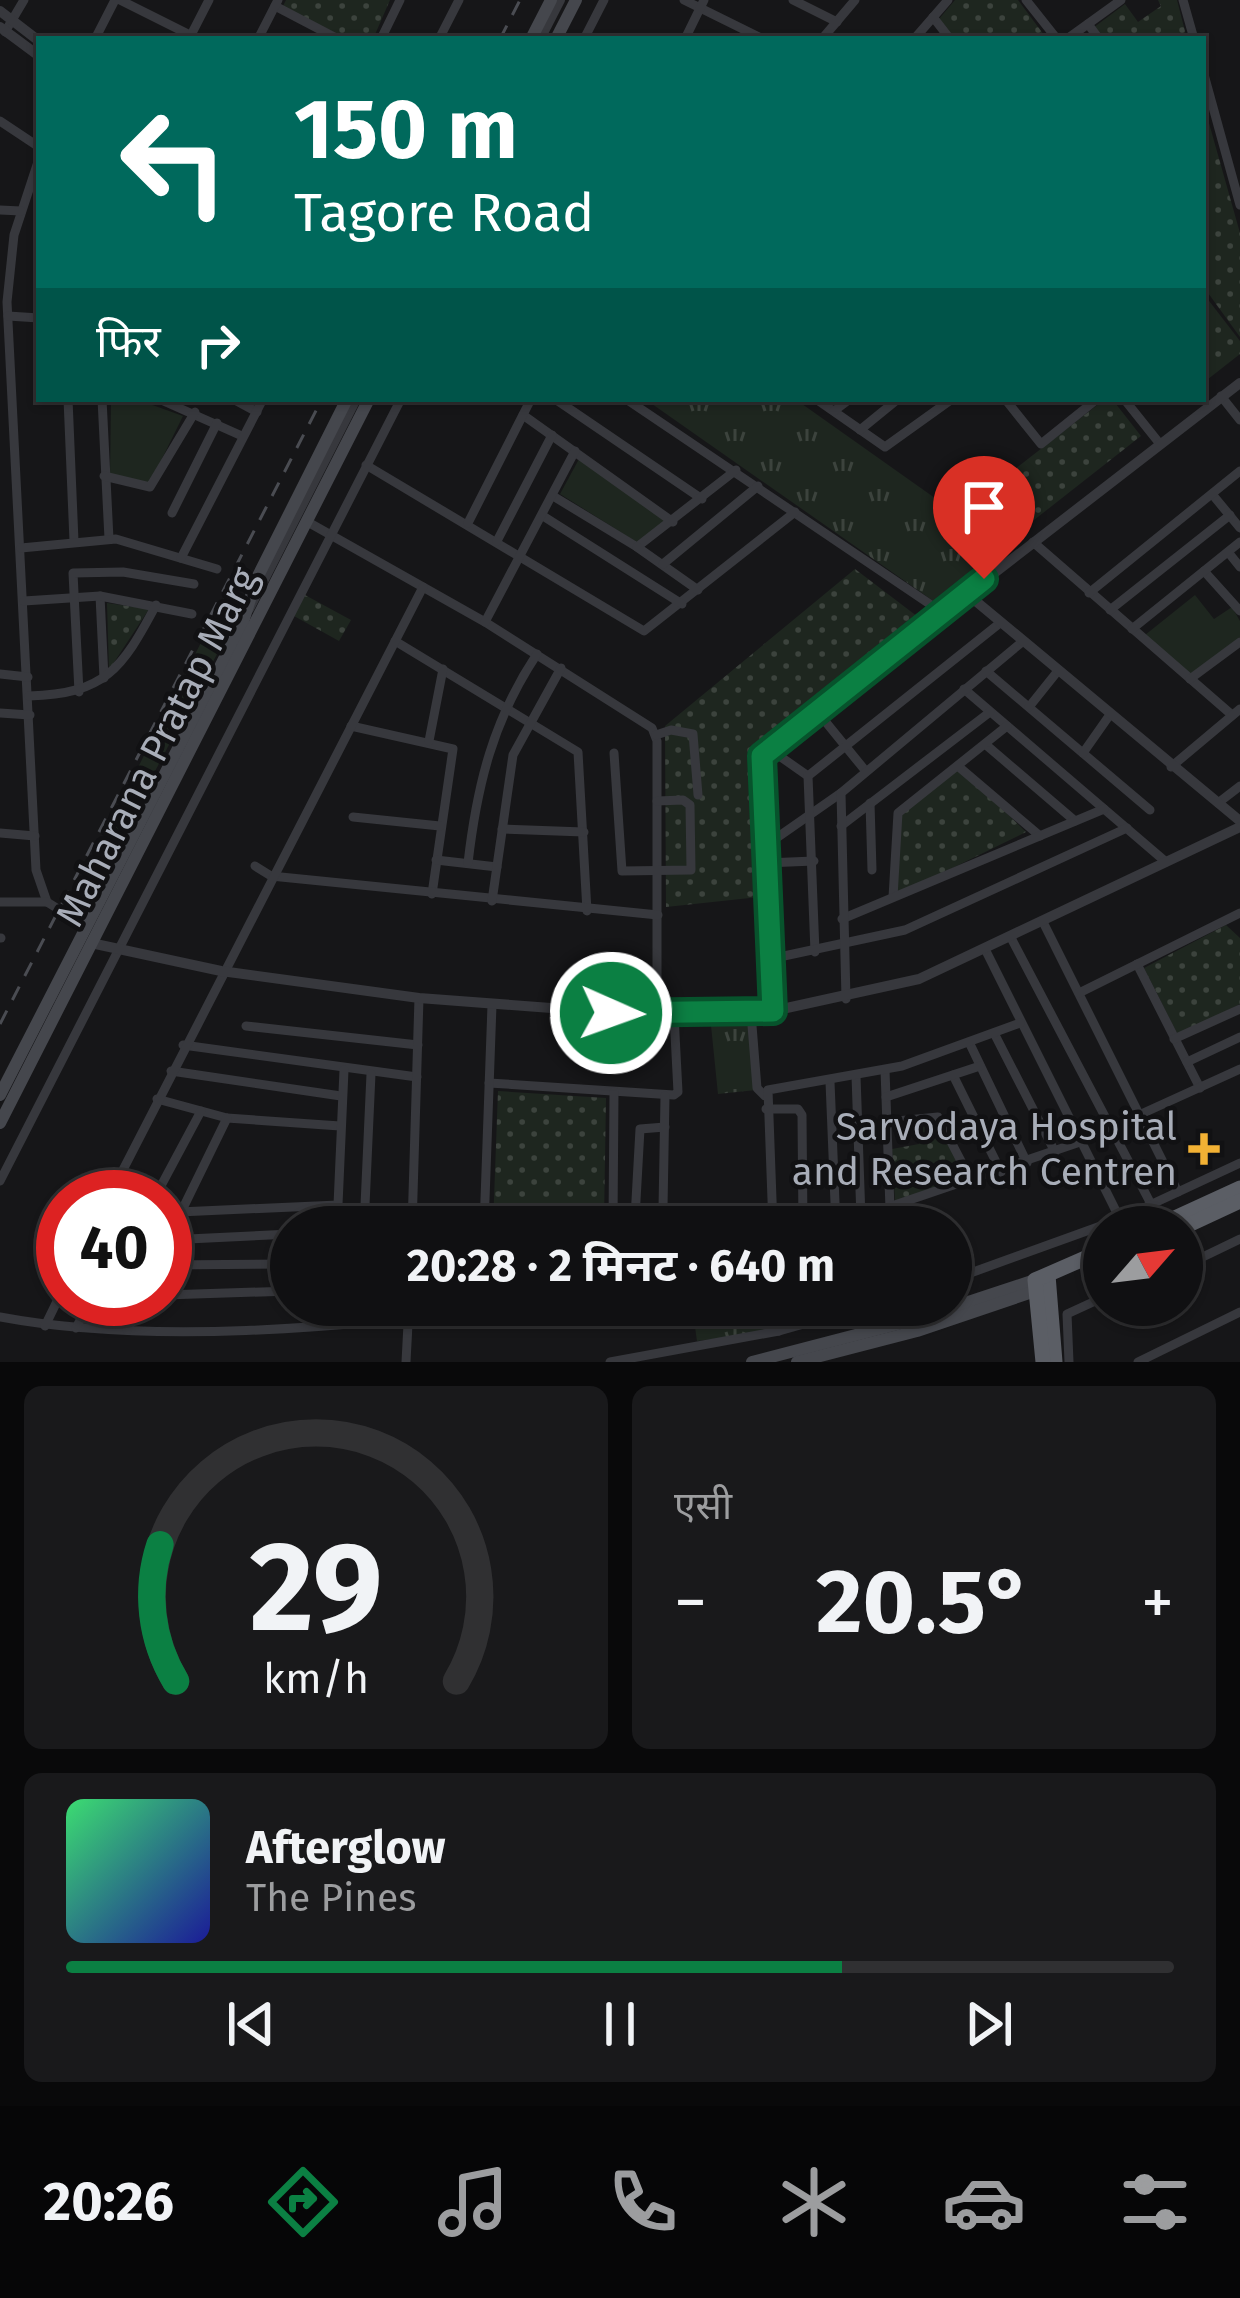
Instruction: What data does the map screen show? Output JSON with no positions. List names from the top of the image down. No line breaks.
{"streets":{"main road":["Maharana Pratap Marg"]},"places":{"health":["Sarvodaya Hospital and Research Centren"]},"north":"top right","page":{"turn":["150 m","Tagore Road"],"then":"फिर","limit":"40","trip":"20:28 · 2 मिनट · 640 m","tile":"एसी","heat":["−","20.5°","+"],"song":["Afterglow","The Pines"],"tabs":"20:26","gauge":["29","km/h"]}}
